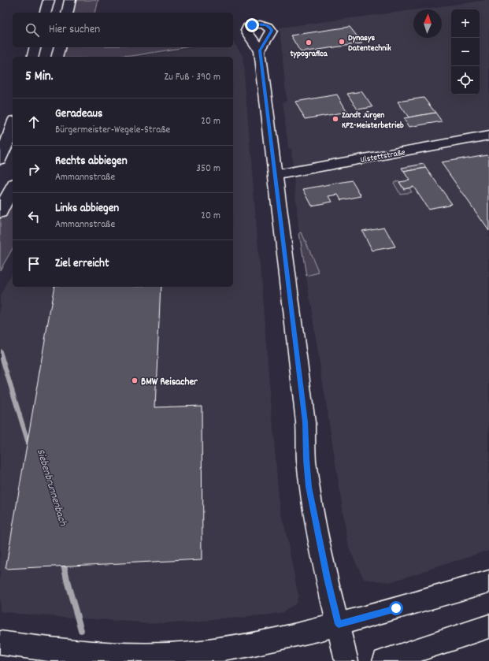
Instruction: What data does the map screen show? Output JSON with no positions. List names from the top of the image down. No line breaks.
{"streets":{"street":["Ulstettstraße"]},"water":["Siebenbrunnenbach"],"places":["Dynasys Datentechnik","typografica","Zandt Jürgen KFZ-Meisterbetrieb","BMW Reisacher"],"north":"top","page":{"map_buttons":["+","−"],"search":"Hier suchen","heading":["5 Min.","Zu Fuß · 390 m"],"list":[["Geradeaus","Bürgermeister-Wegele-Straße","20 m"],["Rechts abbiegen","Ammannstraße","350 m"],["Links abbiegen","Ammannstraße","20 m"],"Ziel erreicht"]}}
